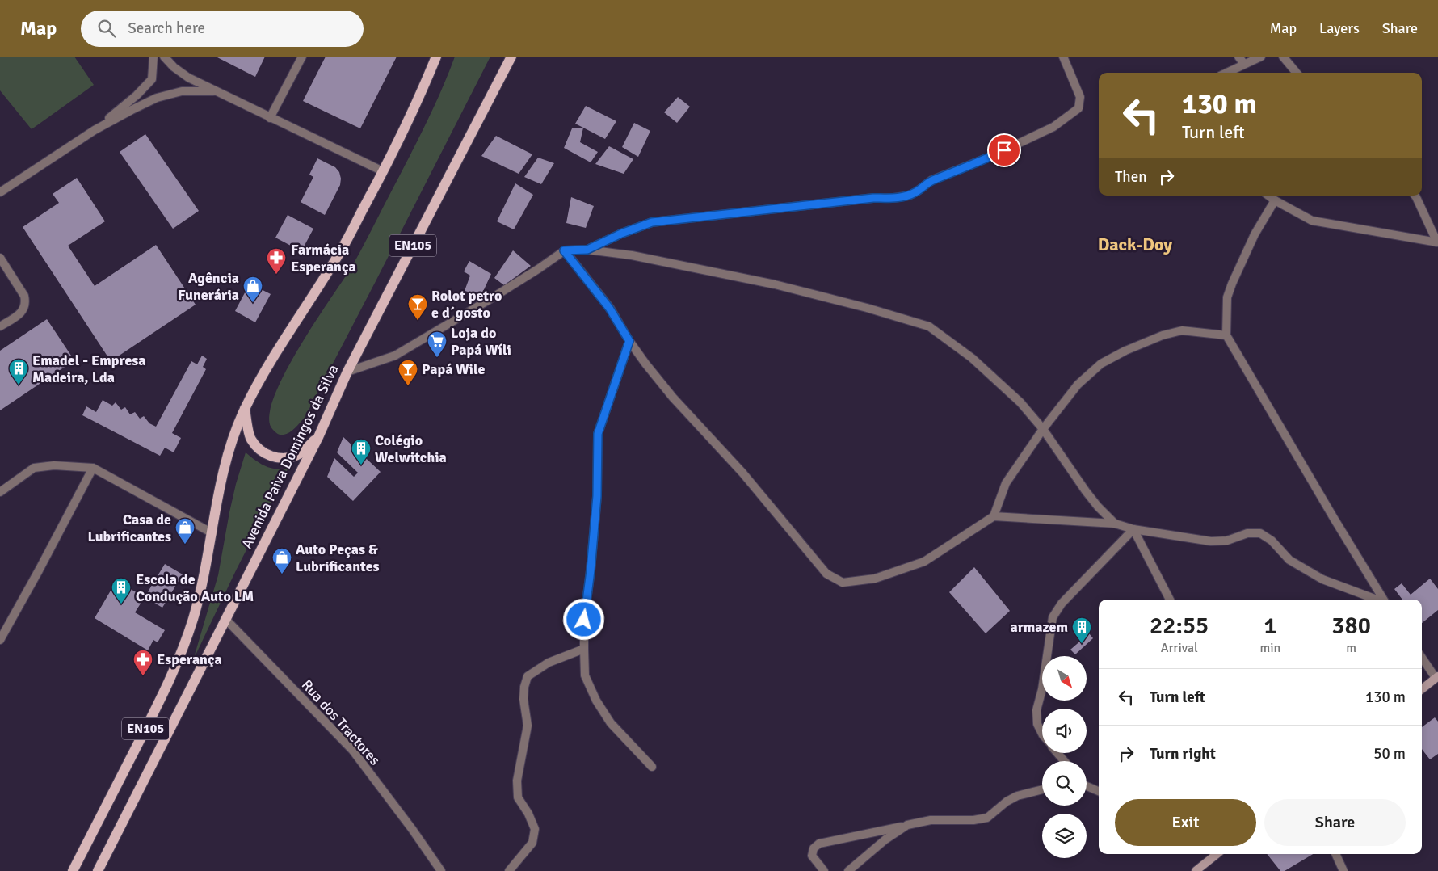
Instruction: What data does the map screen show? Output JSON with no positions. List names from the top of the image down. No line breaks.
{"streets":{"main road":["EN105","Avenida Paiva Domingos da Silva"],"street":["Rua dos Tractores"]},"crossings":[["Avenida Paiva Domingos da Silva","Rua dos Tractores"]],"districts":["Dack-Doy"],"places":{"pharmacy":["Farmácia Esperança","Esperança"],"shop":["Agência Funerária","Casa de Lubrificantes","Auto Peças & Lubrificantes"],"bar":["Rolot petro e d´gosto","Papá Wile"],"supermarket":["Loja do Papá Wíli"],"building":["Emadel - Empresa Madeira, Lda","Colégio Welwitchia","Escola de Condução Auto LM","armazem"]},"north":"bottom right","page":{"header":"Map","search":"Search here","nav":["Map","Layers","Share"],"turn":["130 m","Turn left"],"then":"Then","eta":["22:55","Arrival","1","min","380","m"],"list":[{"name":"Turn left","value":"130 m"},{"name":"Turn right","value":"50 m"}],"buttons":["Exit","Share"]}}
